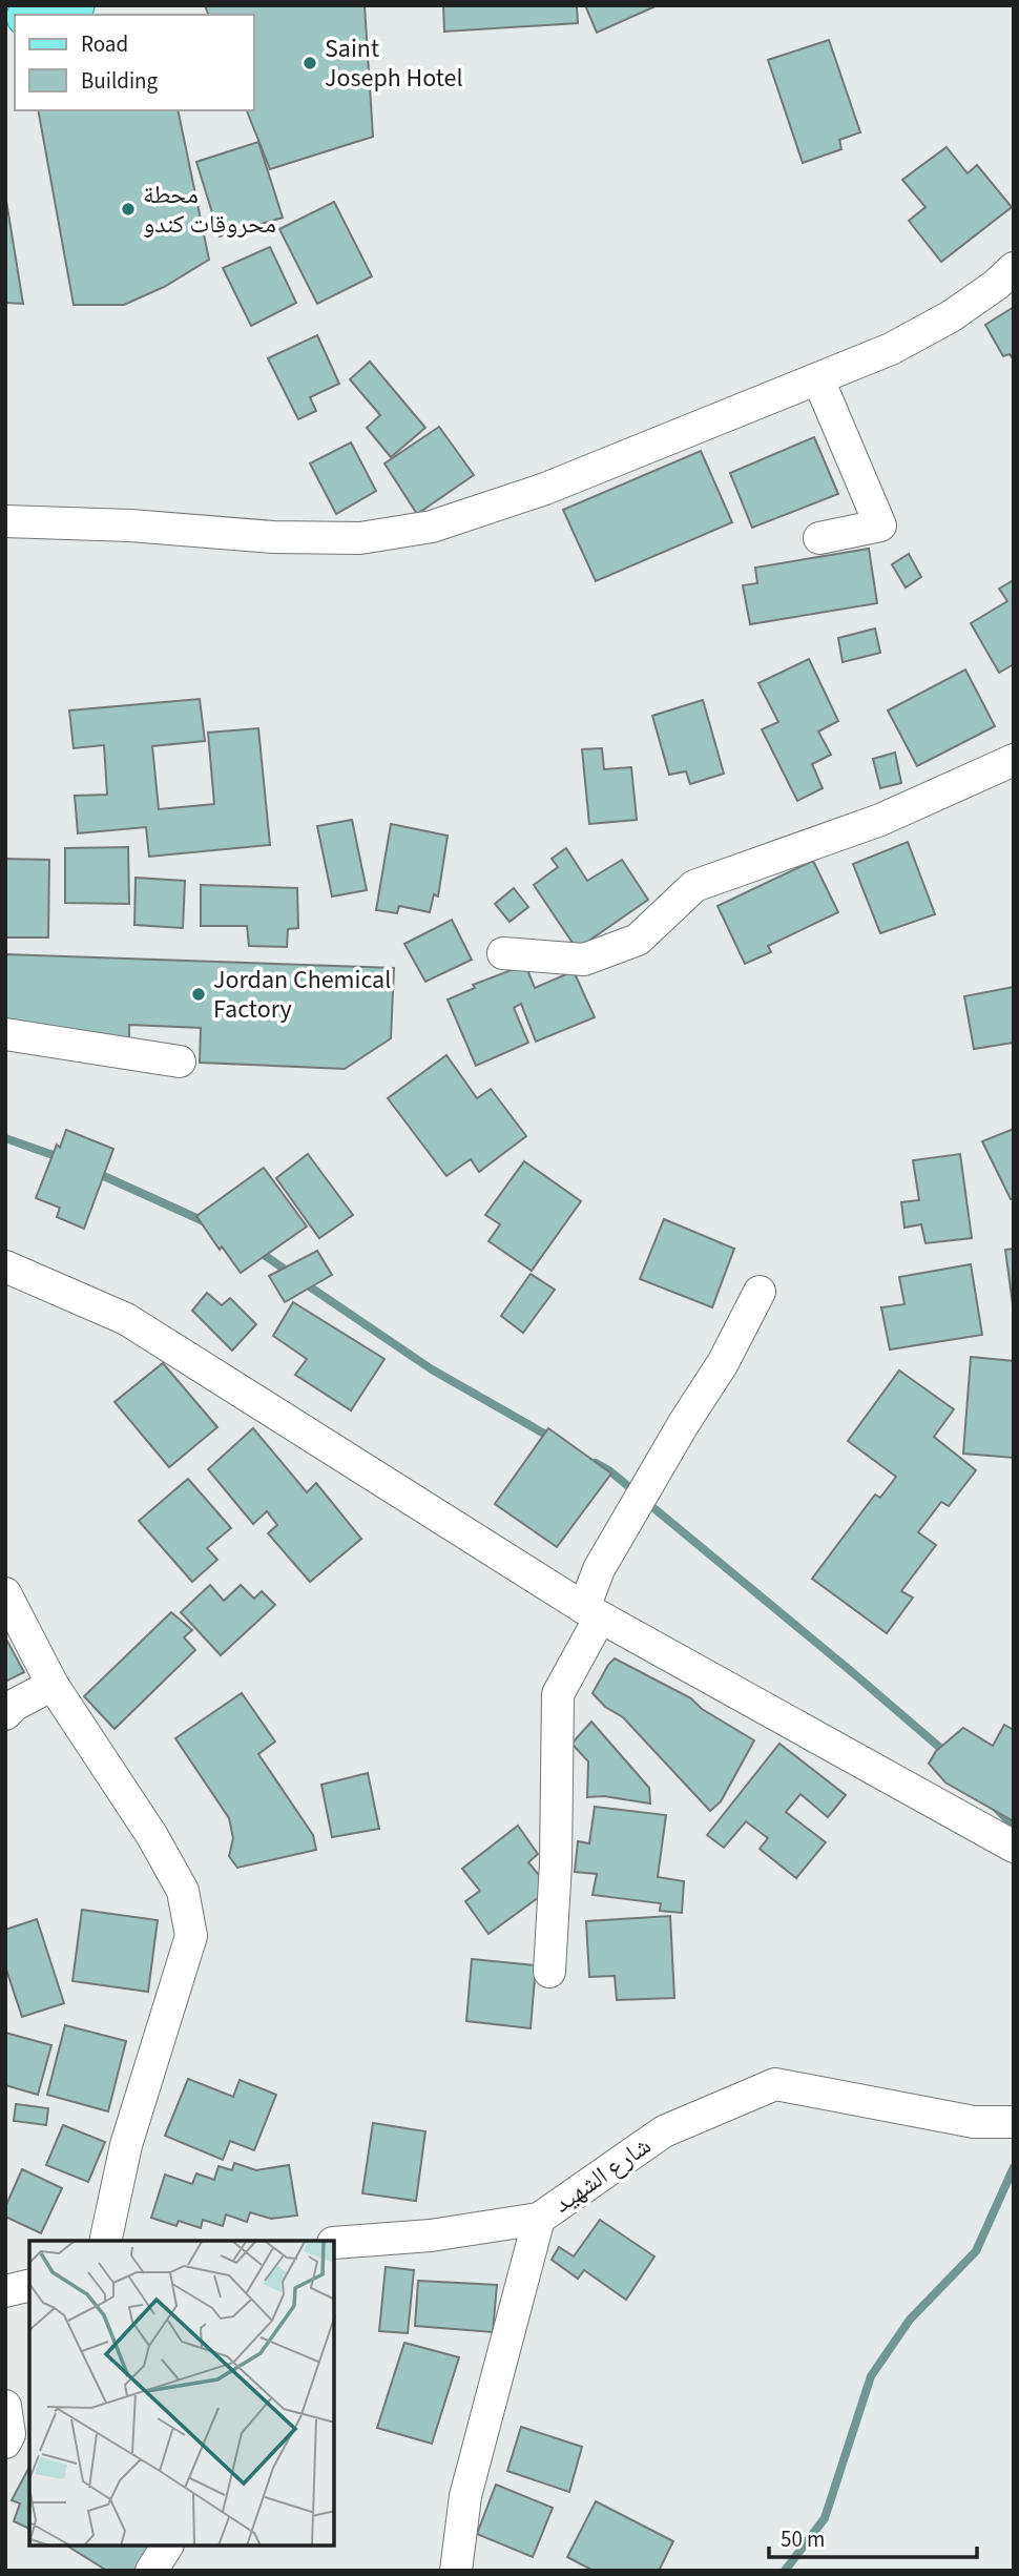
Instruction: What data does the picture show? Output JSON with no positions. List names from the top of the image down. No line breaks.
{"streets":{"street":["شارع الشهيد"]},"places":["Saint Joseph Hotel","محطة محروقات كندو","Jordan Chemical Factory"],"legend":["Road","Building"],"scale_bar":"50 m"}
